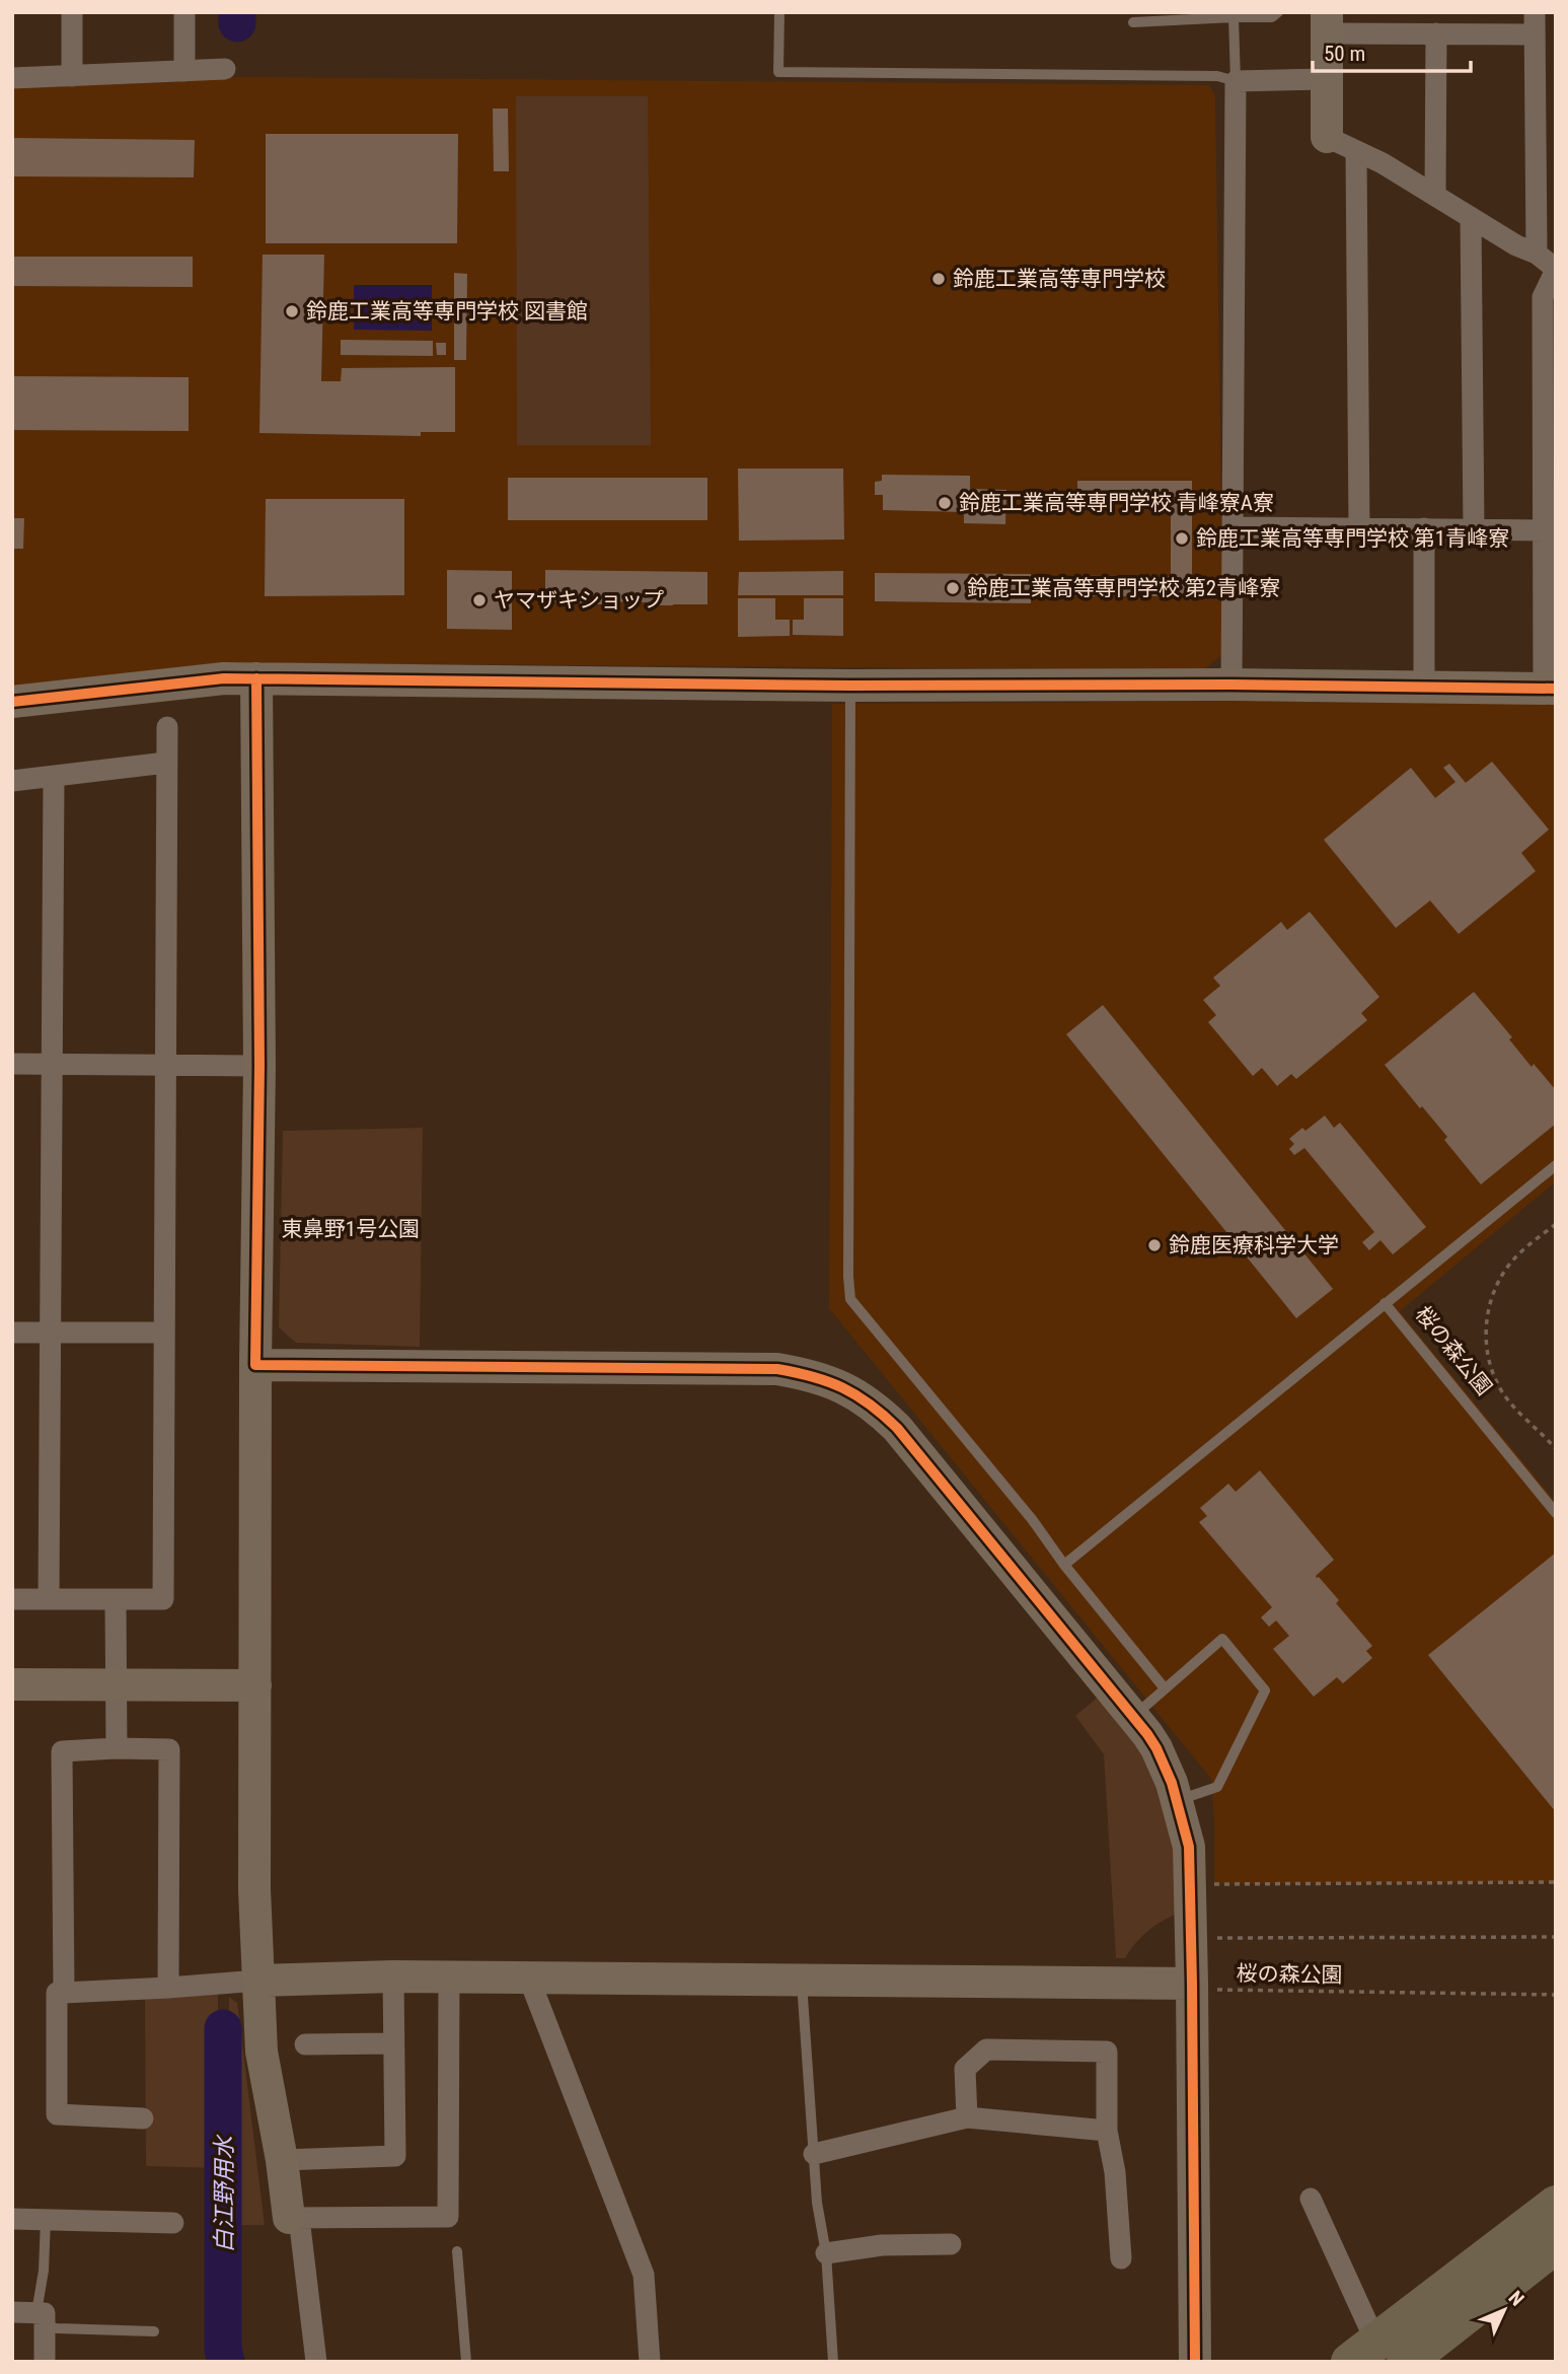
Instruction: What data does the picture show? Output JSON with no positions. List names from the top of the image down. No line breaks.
{"streets":{"path":["桜の森公園"]},"water":["白江野用水"],"parks":["東鼻野1号公園"],"places":["鈴鹿工業高等専門学校","鈴鹿工業高等専門学校 図書館","鈴鹿工業高等専門学校 青峰寮A寮","鈴鹿工業高等専門学校 第1青峰寮","鈴鹿工業高等専門学校 第2青峰寮","ヤマザキショップ","鈴鹿医療科学大学"],"scale_bar":"50 m","north":"top right"}
